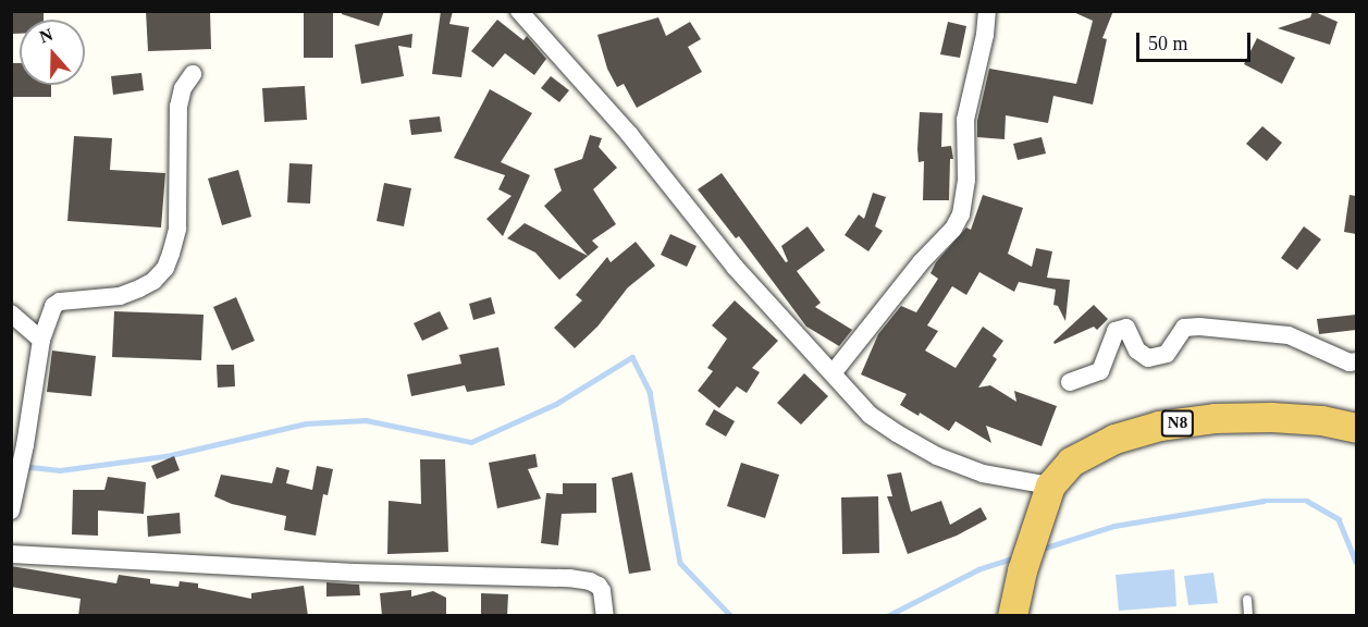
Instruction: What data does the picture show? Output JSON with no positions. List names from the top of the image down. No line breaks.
{"streets":{"highway":["N8"]},"scale_bar":"50 m","north":"top"}
